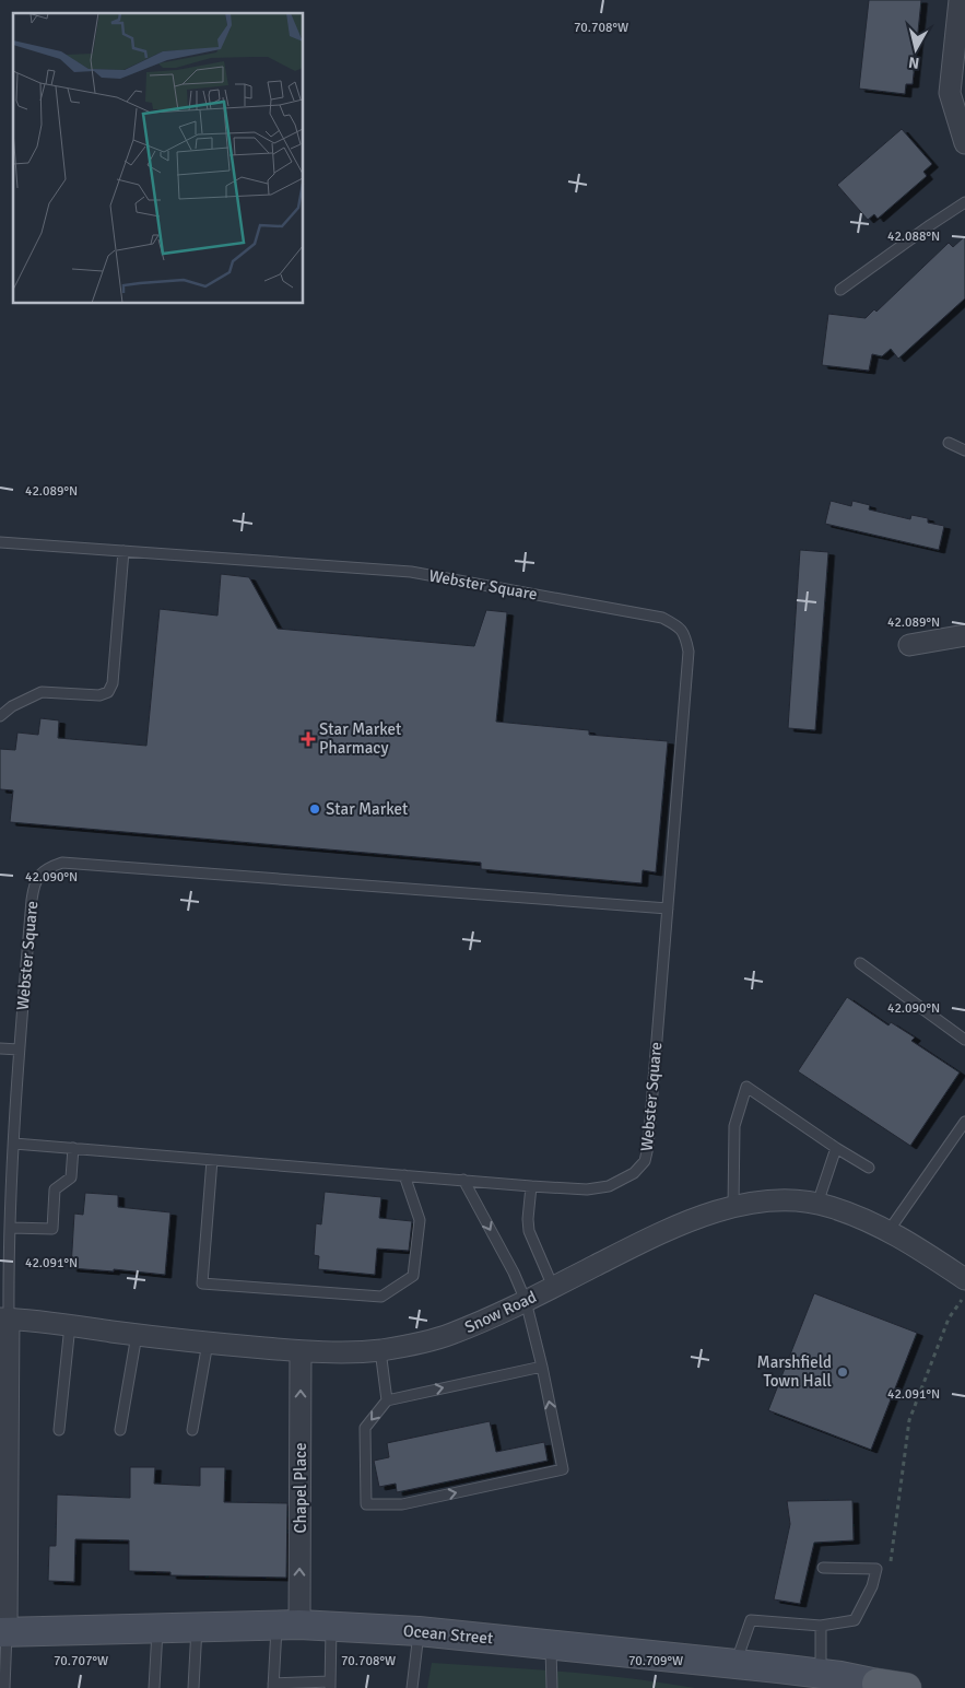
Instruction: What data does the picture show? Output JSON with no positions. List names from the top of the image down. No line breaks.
{"streets":{"main road":["Ocean Street"],"street":["Snow Road","Chapel Place"],"lane":["Webster Square"]},"crossings":[["Webster Square","Snow Road"],["Snow Road","Chapel Place"],["Chapel Place","Ocean Street"]],"one_way":["Chapel Place"],"places":{"health":["Star Market Pharmacy"],"other":["Star Market","Marshfield Town Hall"]},"north":"bottom","coordinates":["70.708°W","42.088°N","42.089°N","42.090°N","42.091°N","70.707°W","70.709°W"]}
